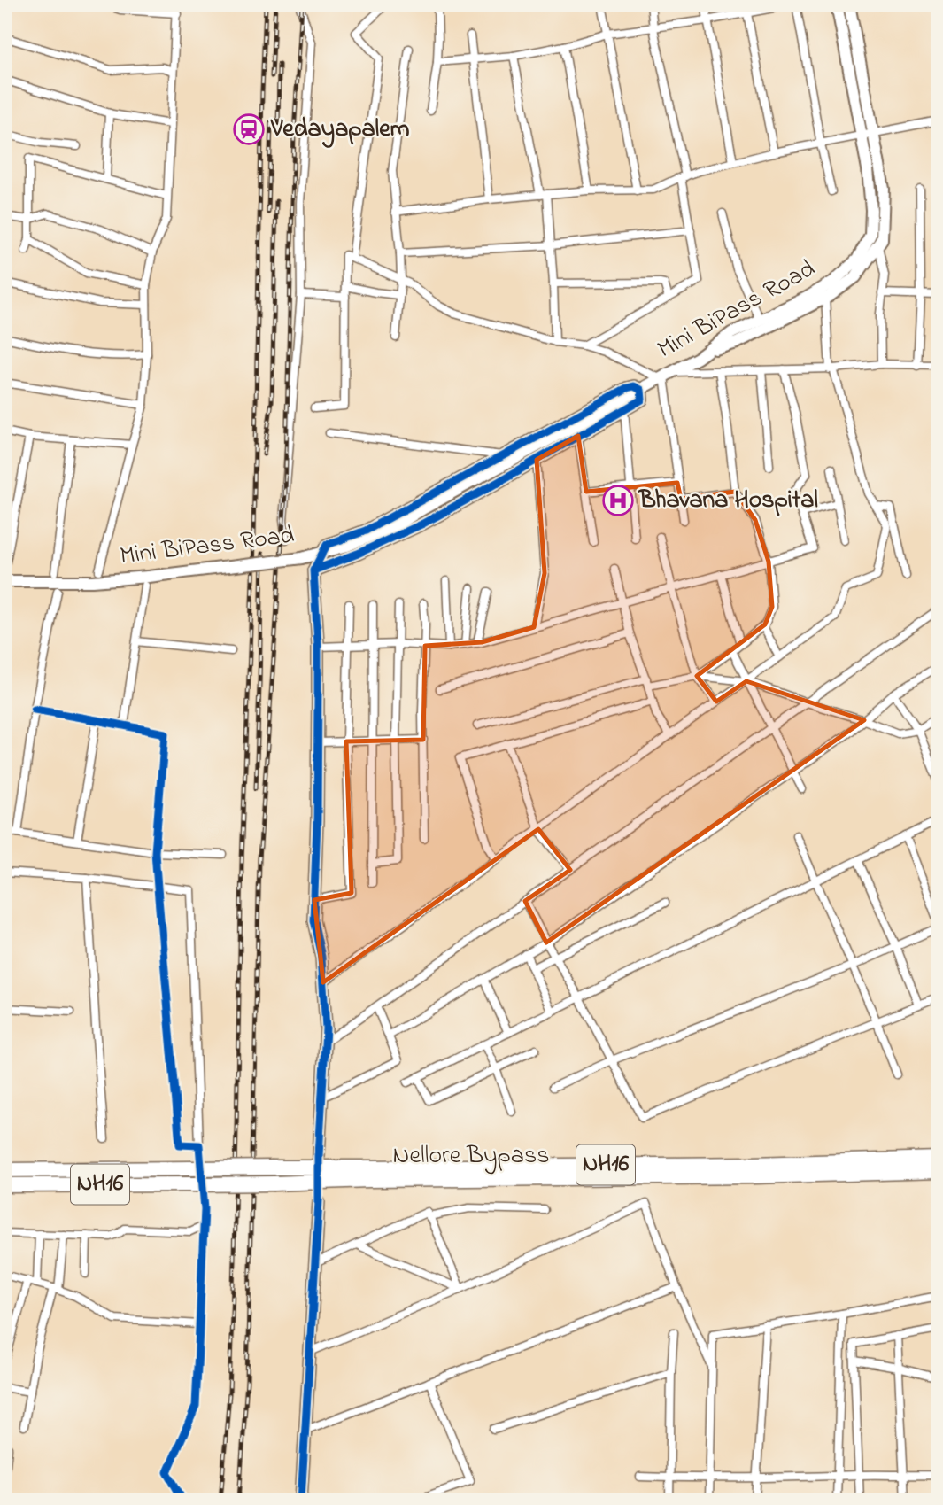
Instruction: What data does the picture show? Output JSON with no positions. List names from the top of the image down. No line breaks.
{"streets":{"highway":["Nellore Bypass","NH16"],"street":["Mini BiPass Road"]},"places":{"station":["Vedayapalem"],"hospital":["Bhavana Hospital"]}}
